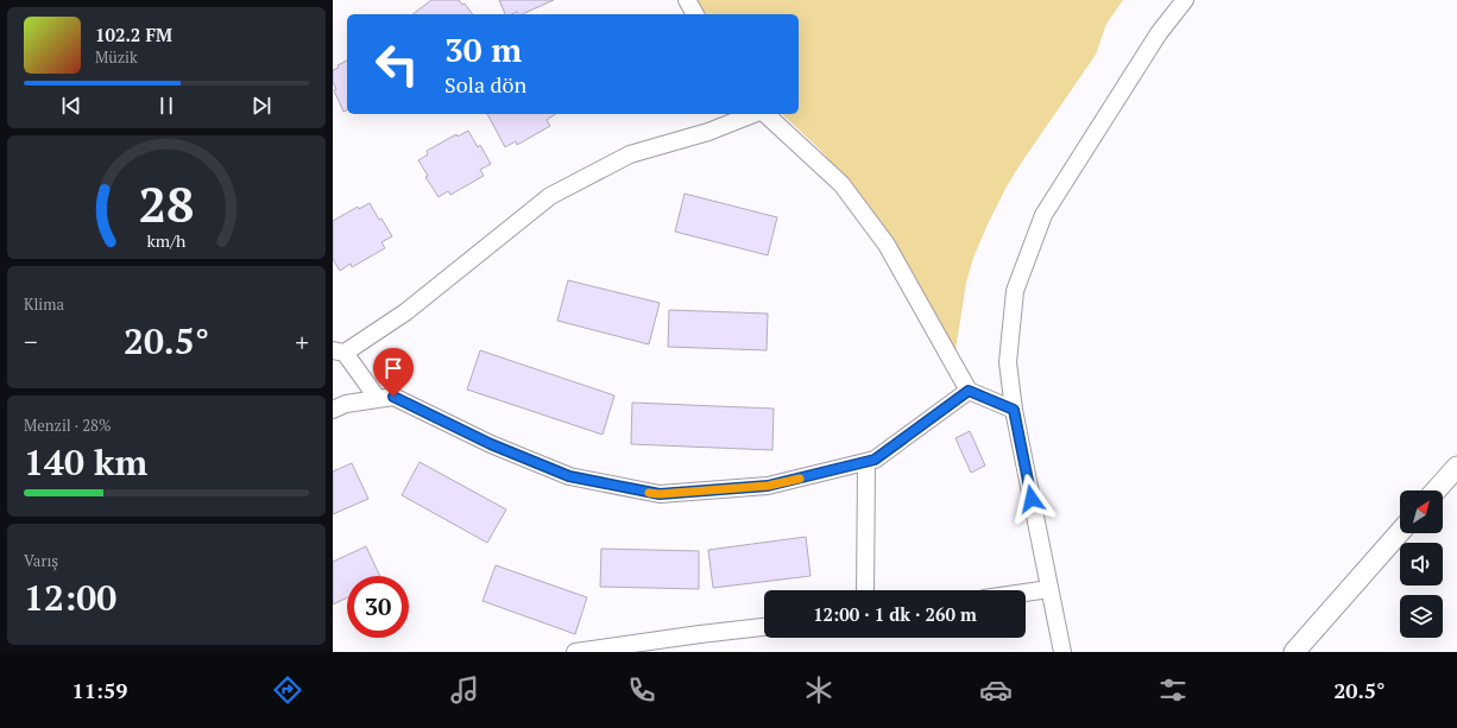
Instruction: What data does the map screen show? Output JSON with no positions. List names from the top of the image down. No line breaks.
{"north":"top right","page":{"turn":["30 m","Sola dön"],"song":["102.2 FM","Müzik"],"tile":["Klima",["Menzil · 28%","140 km"],["Varış","12:00"]],"heat":["−","20.5°","+"],"limit":"30","trip":"12:00 · 1 dk · 260 m","tabs":["11:59","20.5°"],"gauge":["28","km/h"]}}
